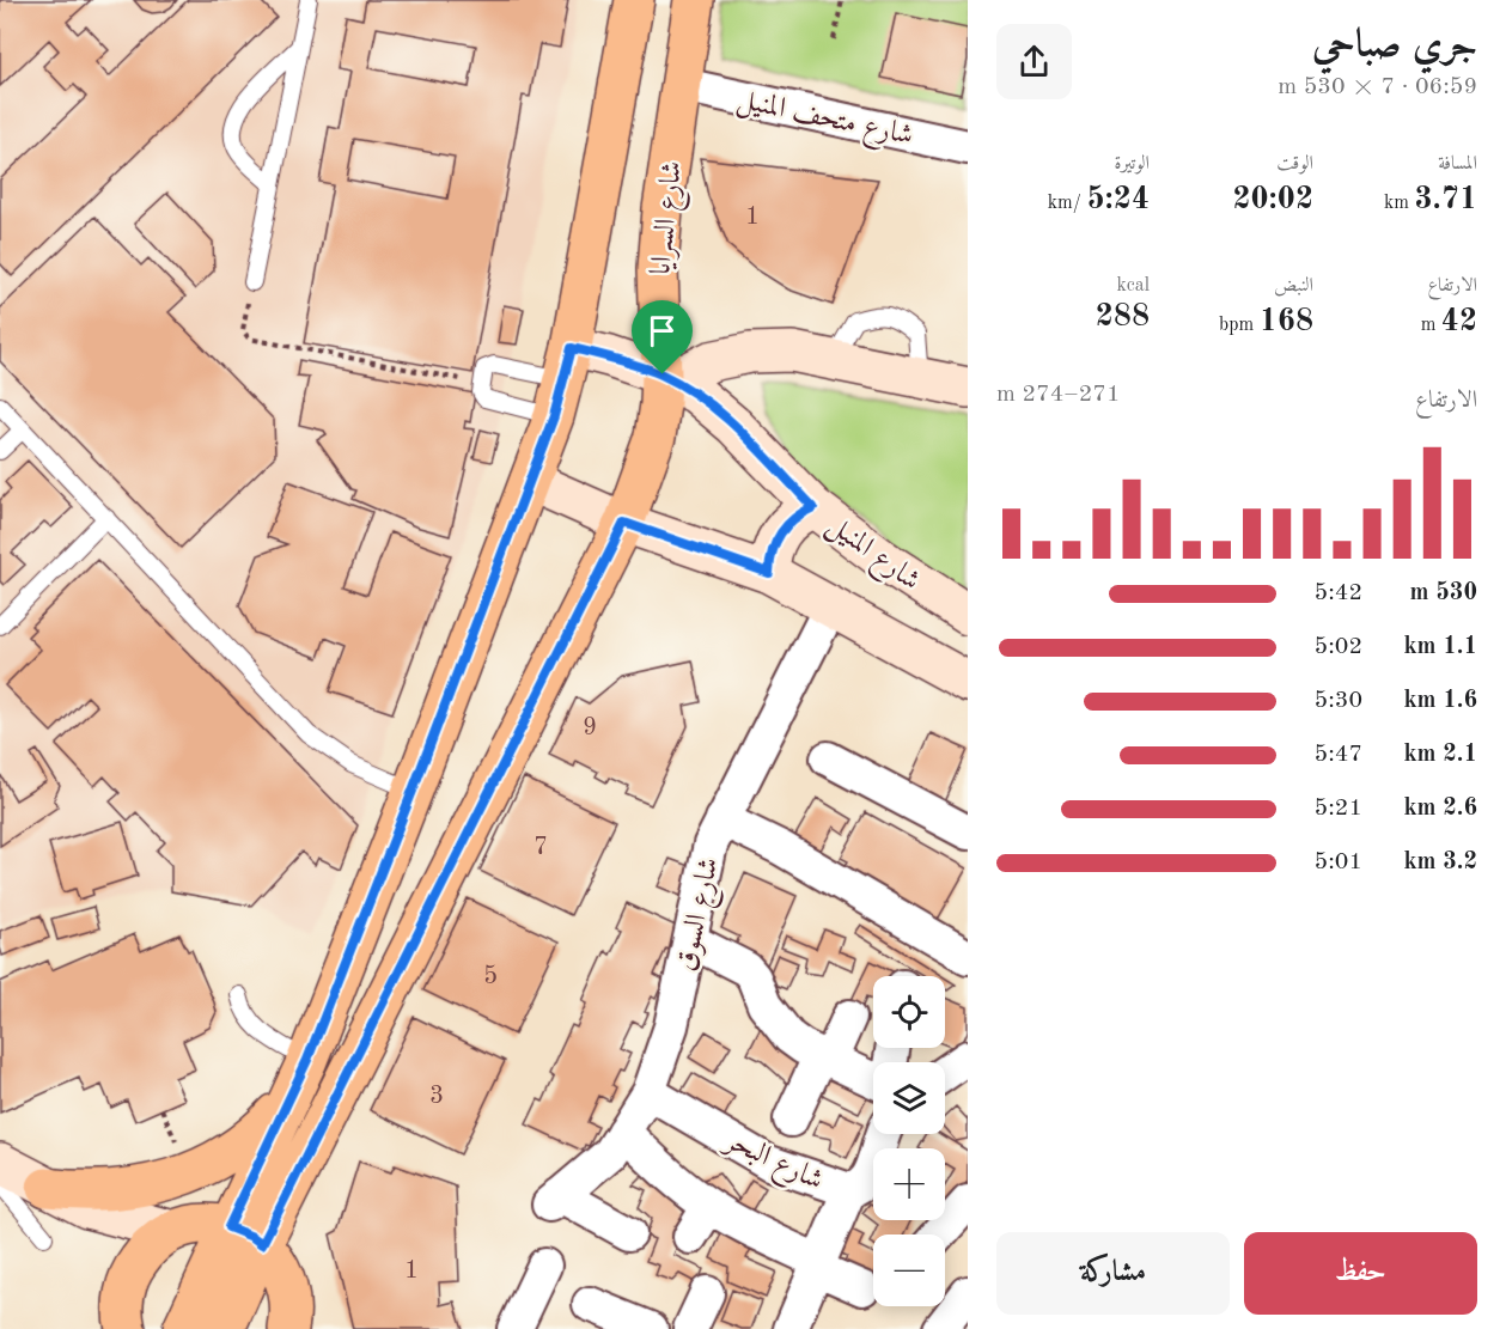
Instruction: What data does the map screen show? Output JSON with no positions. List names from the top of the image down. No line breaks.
{"streets":{"main road":["شارع السرايا"],"street":["شارع متحف المنيل","شارع المنيل","شارع السوق","شارع البحر"]},"crossings":[["شارع متحف المنيل","شارع السرايا"],["شارع السرايا","شارع المنيل"],["شارع السوق","شارع البحر"]],"house_numbers":["1","9","7","5","3","1"],"page":{"heading":["جري صباحي","06:59 · 7 × 530 m"],"stats":[["المسافة","3.71 km"],["الوقت","20:02"],["الوتيرة","5:24 /km"],["الارتفاع","42 m"],["النبض","168 bpm"],["kcal","288"]],"chart":["الارتفاع","271–274 m"],"list":[{"name":"530 m","note":"5:42"},{"name":"1.1 km","note":"5:02"},{"name":"1.6 km","note":"5:30"},{"name":"2.1 km","note":"5:47"},{"name":"2.6 km","note":"5:21"},{"name":"3.2 km","note":"5:01"}],"map_buttons":["+","−"],"buttons":["حفظ","مشاركة"]}}
